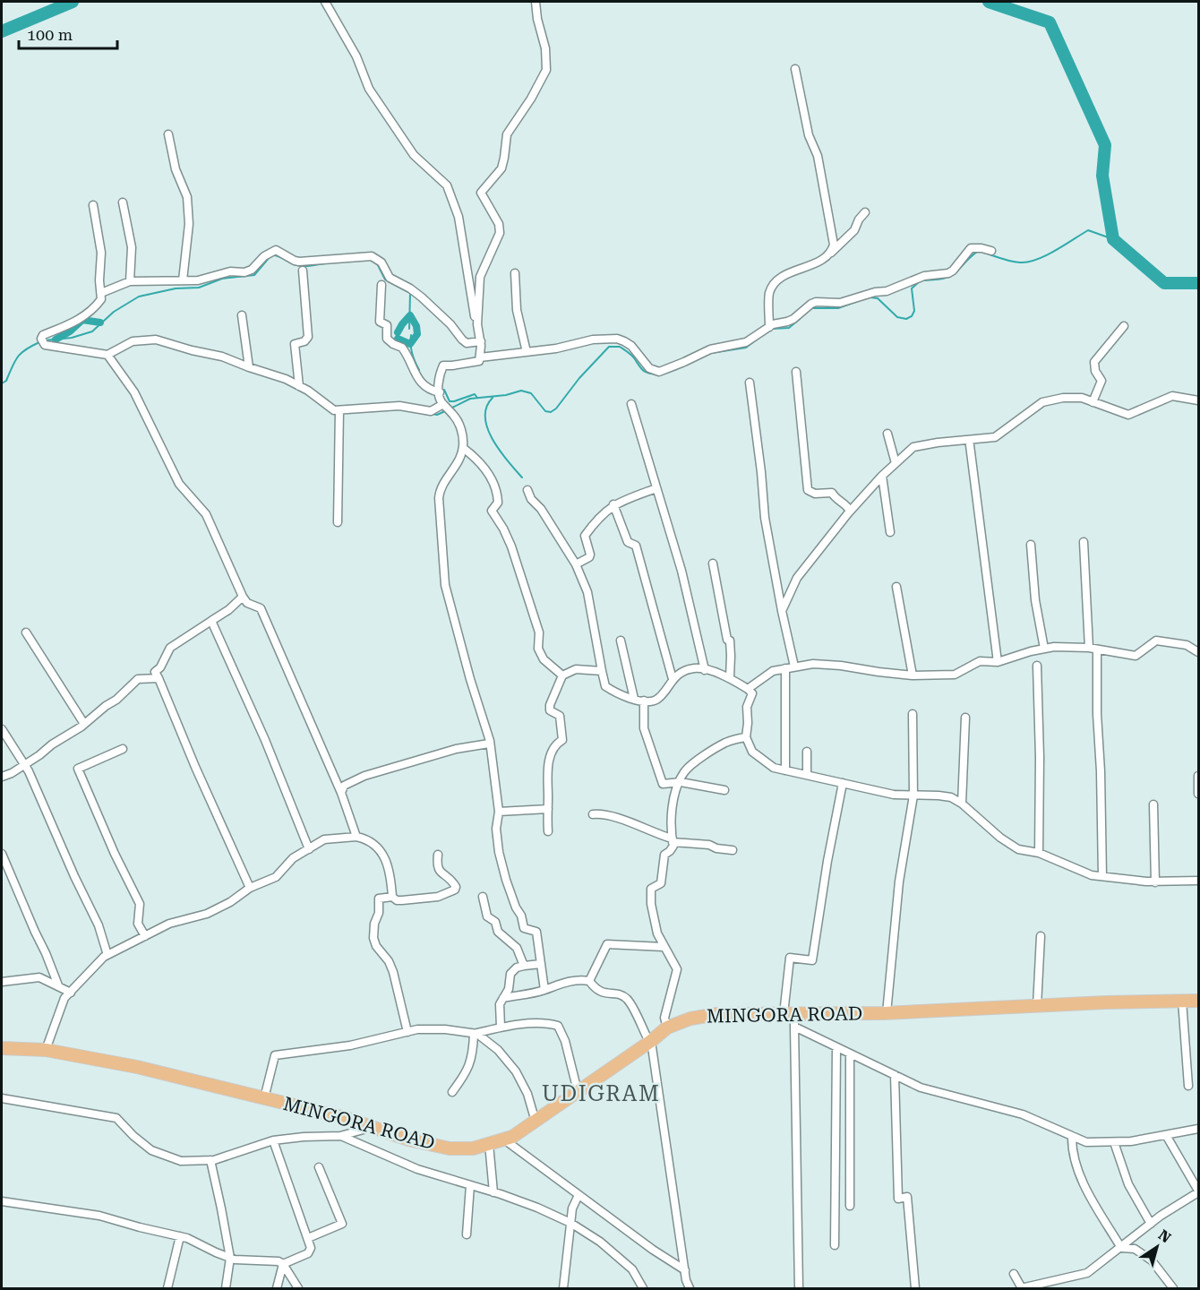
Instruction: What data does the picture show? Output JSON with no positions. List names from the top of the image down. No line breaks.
{"streets":{"highway":["MINGORA ROAD"]},"districts":["UDIGRAM"],"scale_bar":"100 m","north":"top right"}
